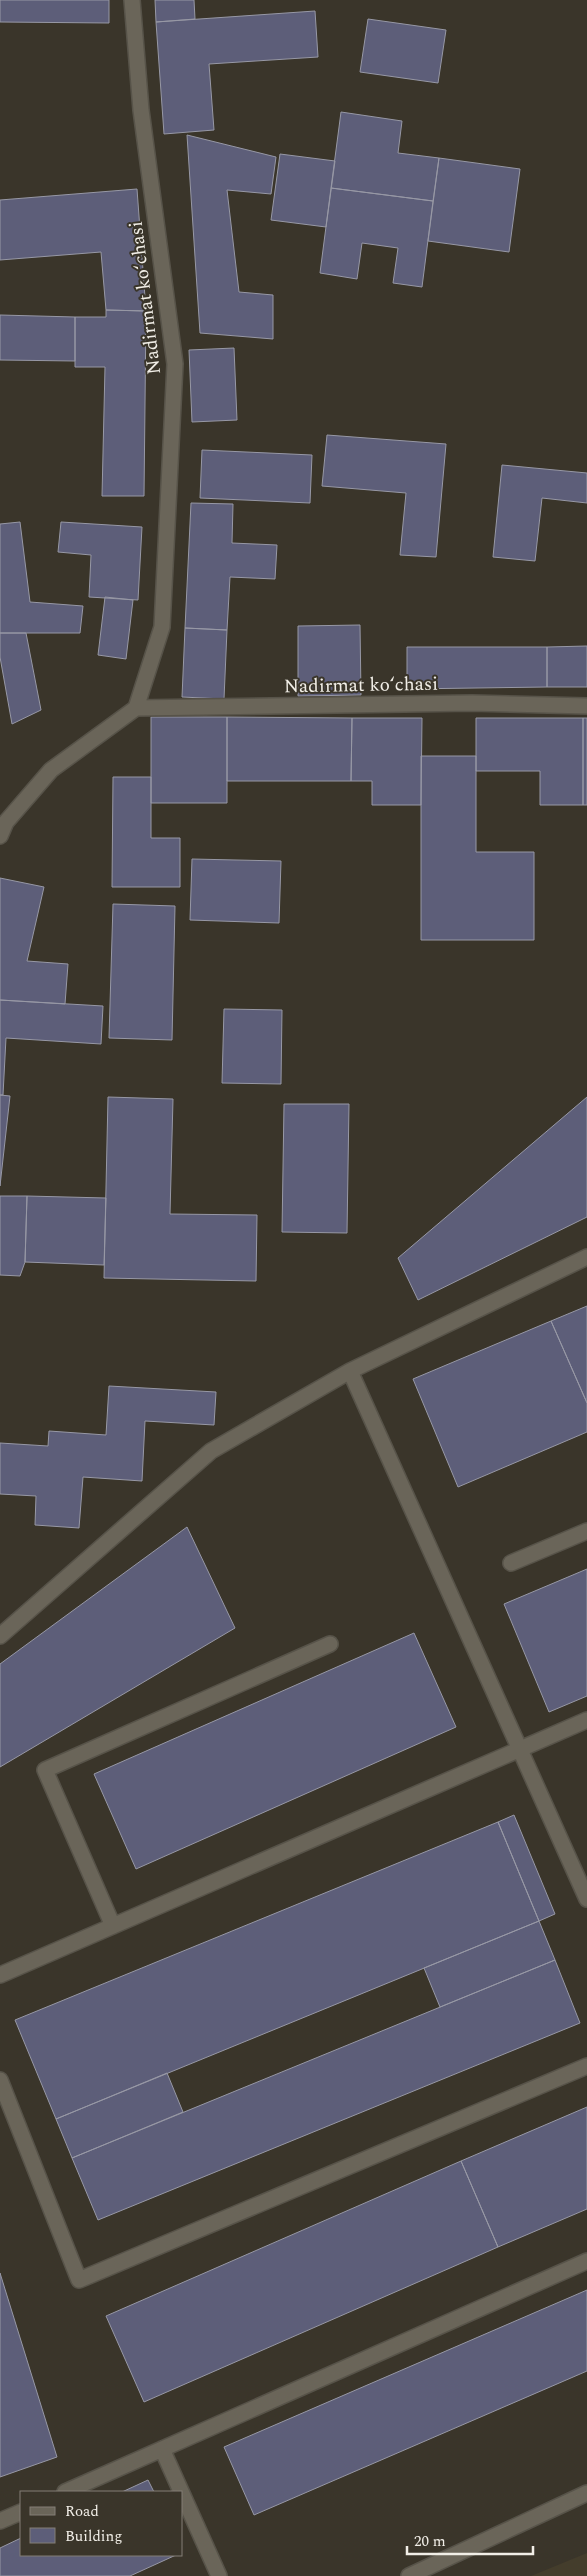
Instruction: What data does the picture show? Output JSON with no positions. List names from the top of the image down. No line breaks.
{"streets":{"street":["Nadirmat koʻchasi"]},"legend":["Road","Building"],"scale_bar":"20 m"}
